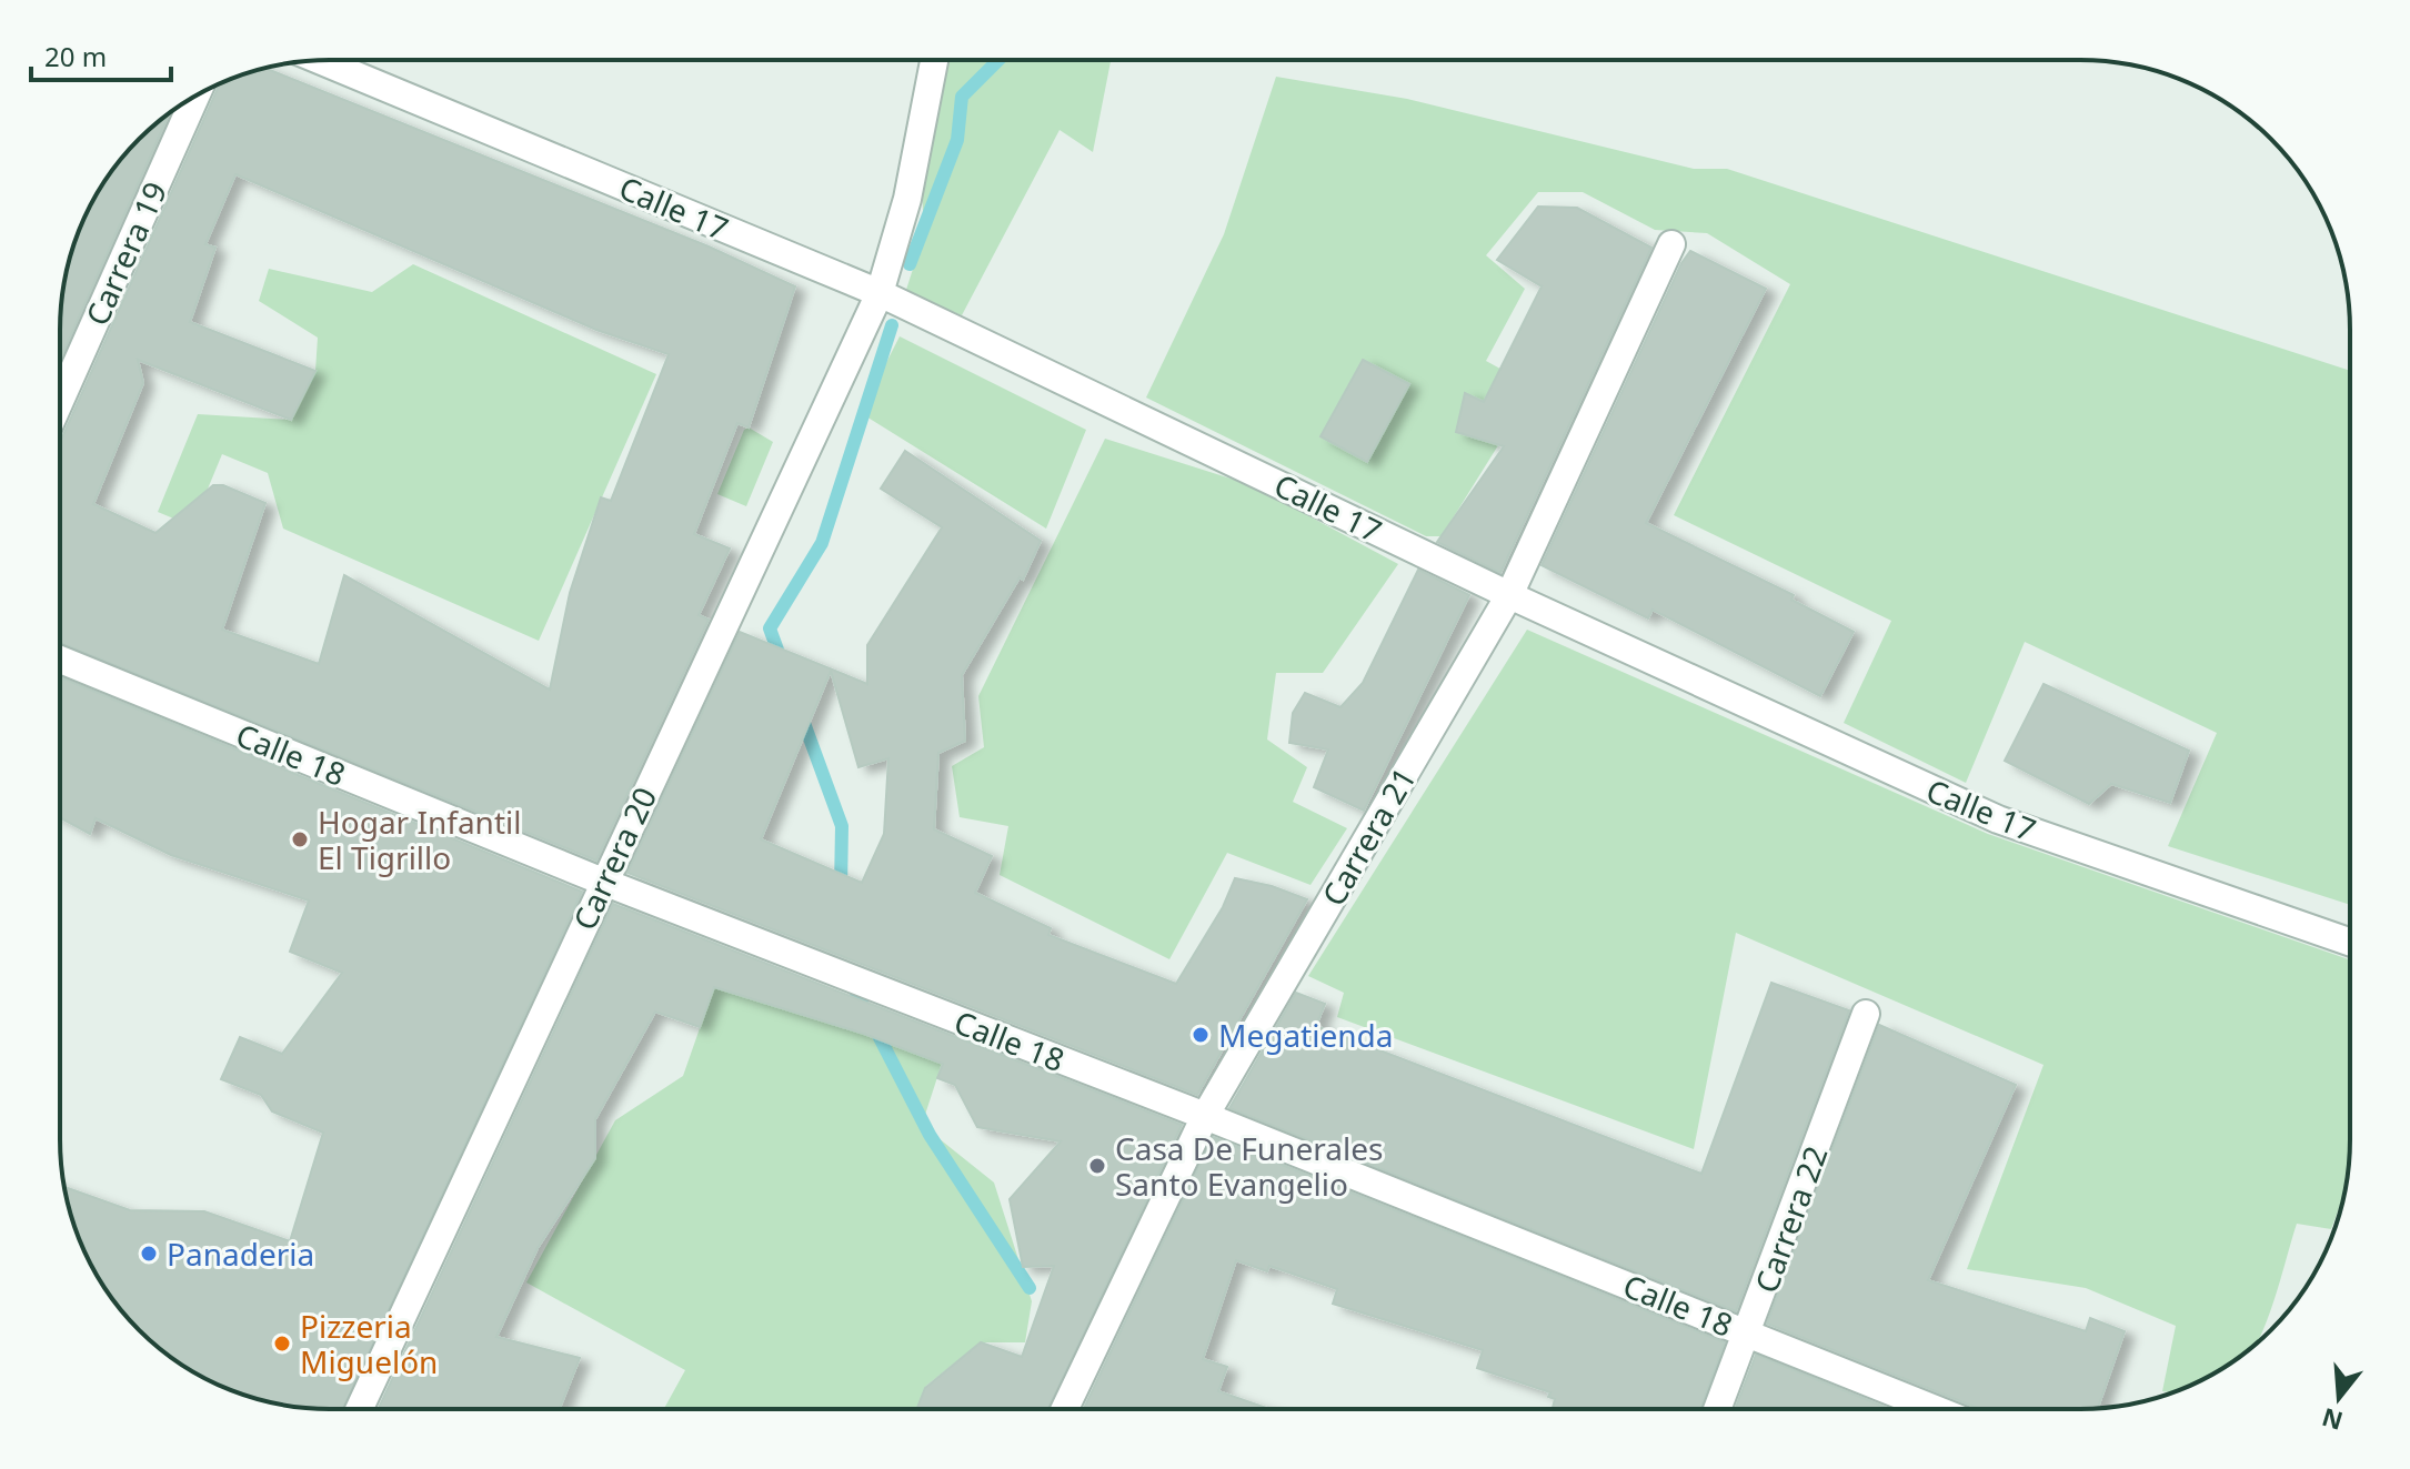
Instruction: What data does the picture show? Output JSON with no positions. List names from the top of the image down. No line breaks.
{"streets":{"street":["Calle 17","Carrera 19","Calle 18","Carrera 21","Carrera 20","Carrera 22"]},"crossings":[["Calle 17","Carrera 21"],["Calle 17","Carrera 20"],["Calle 18","Carrera 21"],["Calle 18","Carrera 20"],["Calle 18","Carrera 22"]],"places":["Hogar Infantil El Tigrillo","Megatienda","Casa De Funerales Santo Evangelio","Panaderia","Pizzeria Miguelón"],"scale_bar":"20 m","north":"bottom"}
